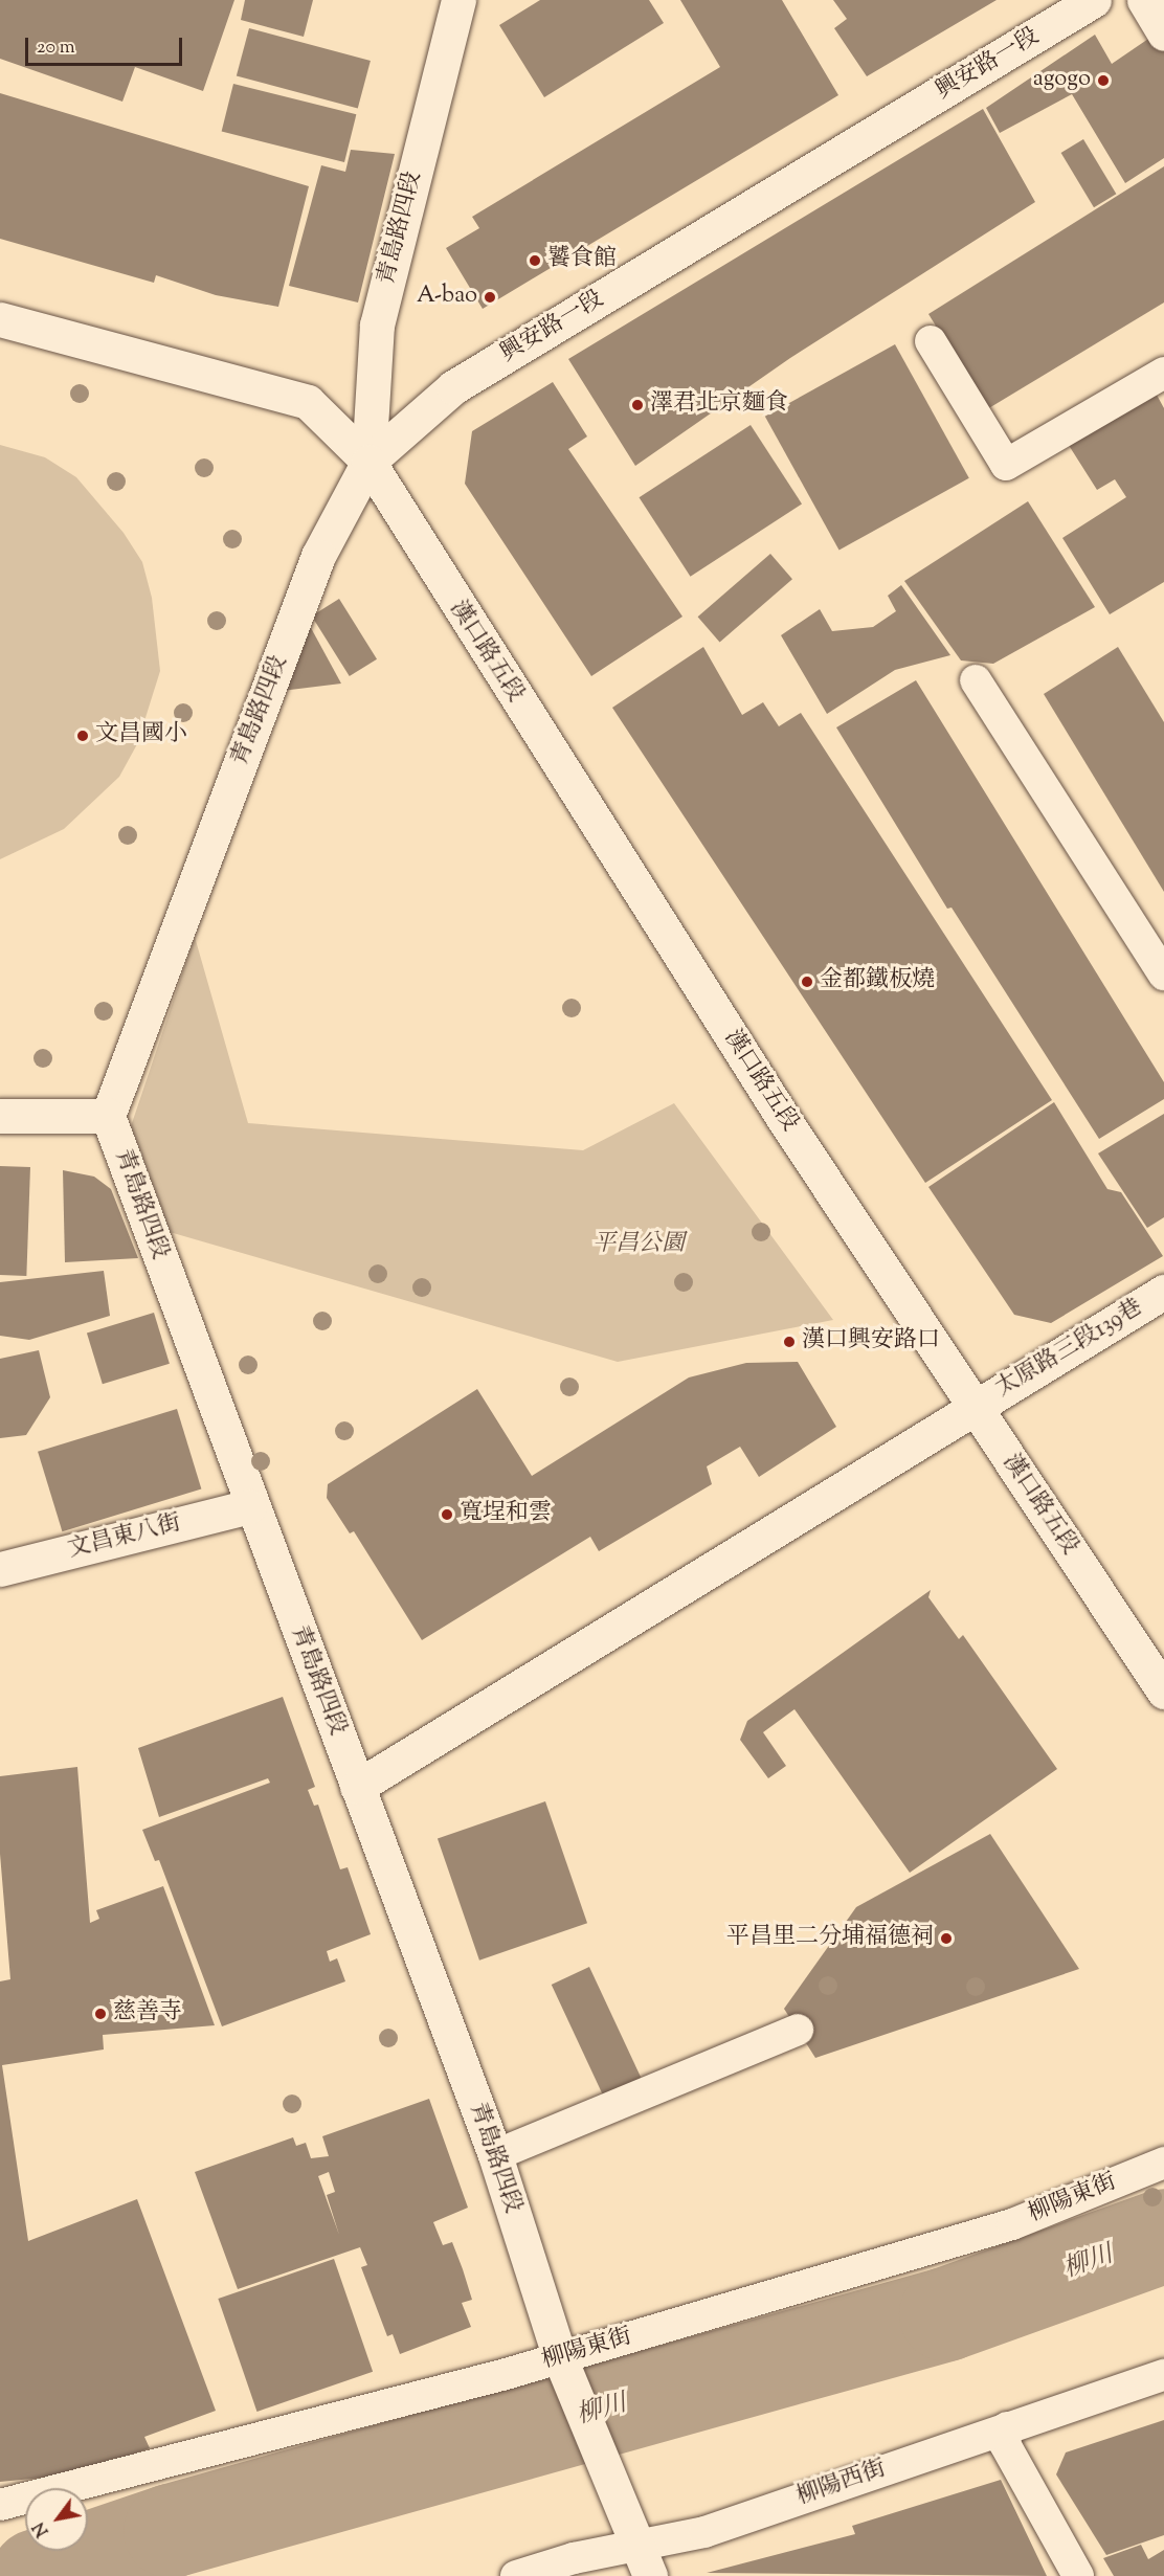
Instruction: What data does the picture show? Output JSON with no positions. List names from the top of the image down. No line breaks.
{"streets":{"street":["興安路一段","青島路四段","漢口路五段","太原路三段139巷","文昌東八街"],"lane":["柳陽東街","柳陽西街"]},"crossings":[["興安路一段","青島路四段"],["興安路一段","漢口路五段"],["青島路四段","漢口路五段"],["青島路四段","太原路三段139巷"],["青島路四段","文昌東八街"],["青島路四段","柳陽東街"],["青島路四段","柳陽西街"],["漢口路五段","太原路三段139巷"]],"water":["柳川"],"parks":["平昌公園"],"places":["agogo","饕食館","A-bao","澤君北京麵食","文昌國小","金都鐵板燒","漢口興安路口","寬埕和雲","平昌里二分埔福德祠","慈善寺"],"scale_bar":"20 m","north":"bottom left"}
